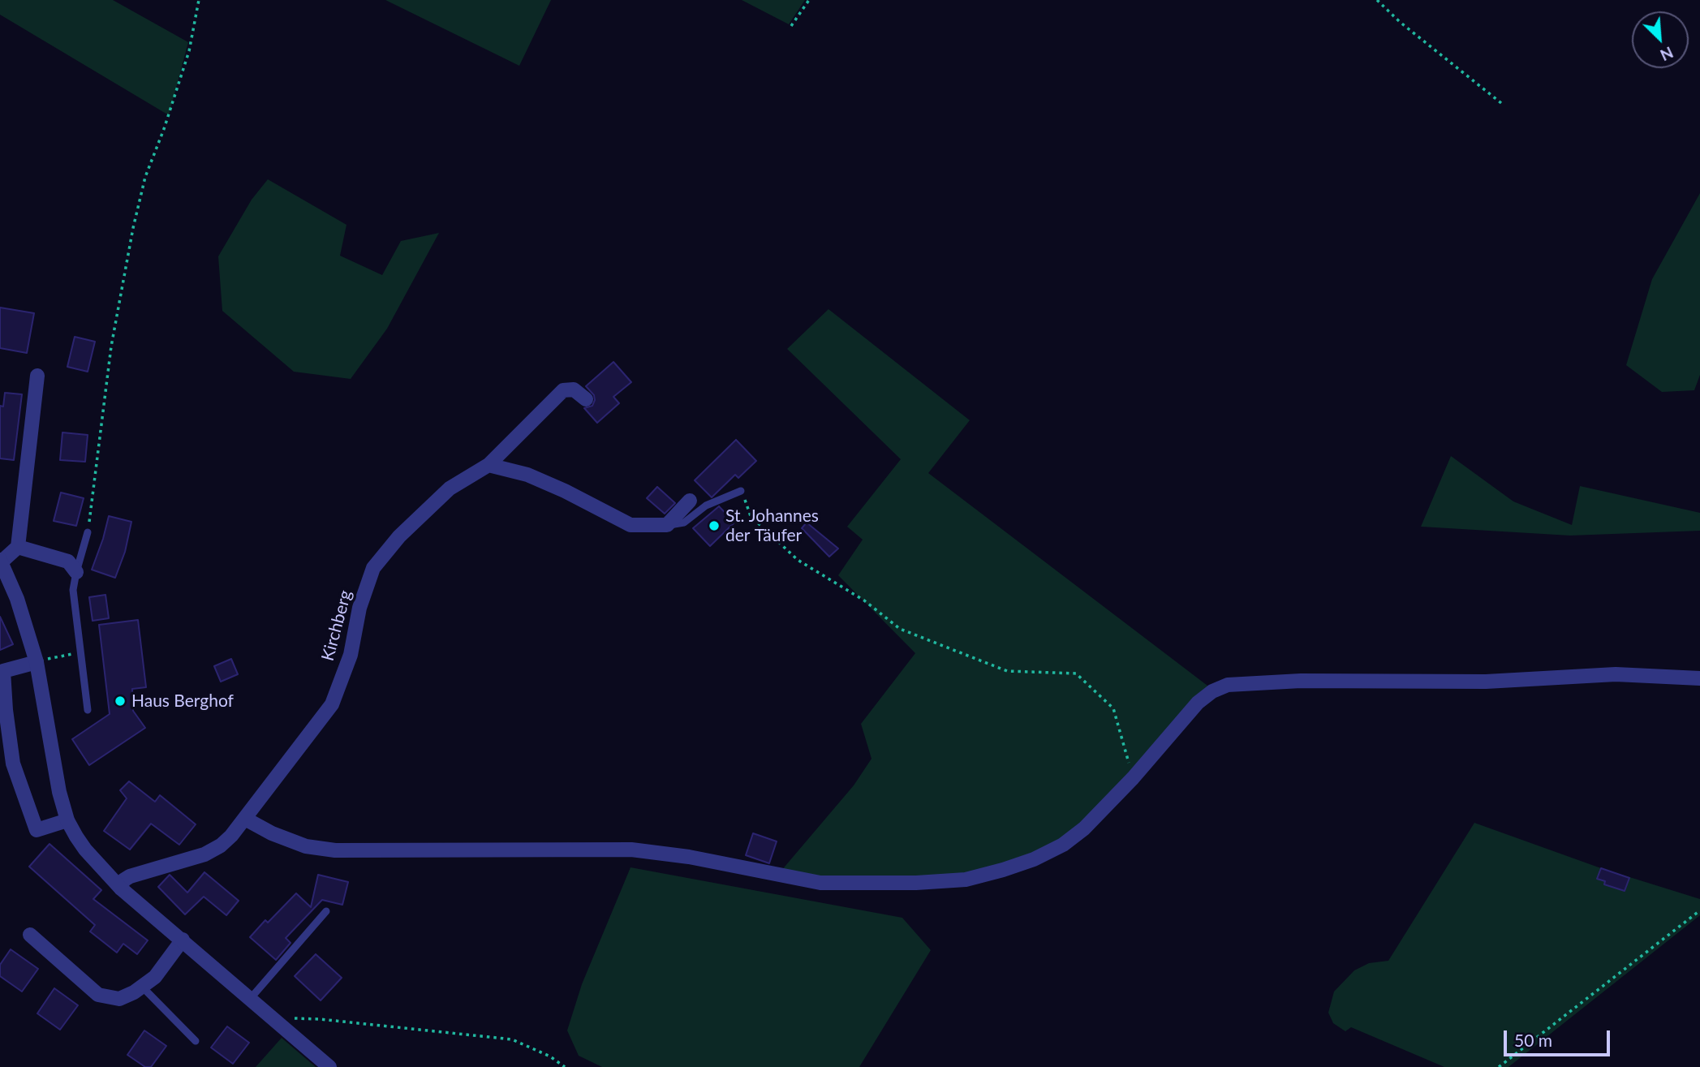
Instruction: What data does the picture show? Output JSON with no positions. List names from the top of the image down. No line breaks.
{"streets":{"street":["Kirchberg"]},"places":["St. Johannes der Täufer","Haus Berghof"],"scale_bar":"50 m","north":"bottom right"}
